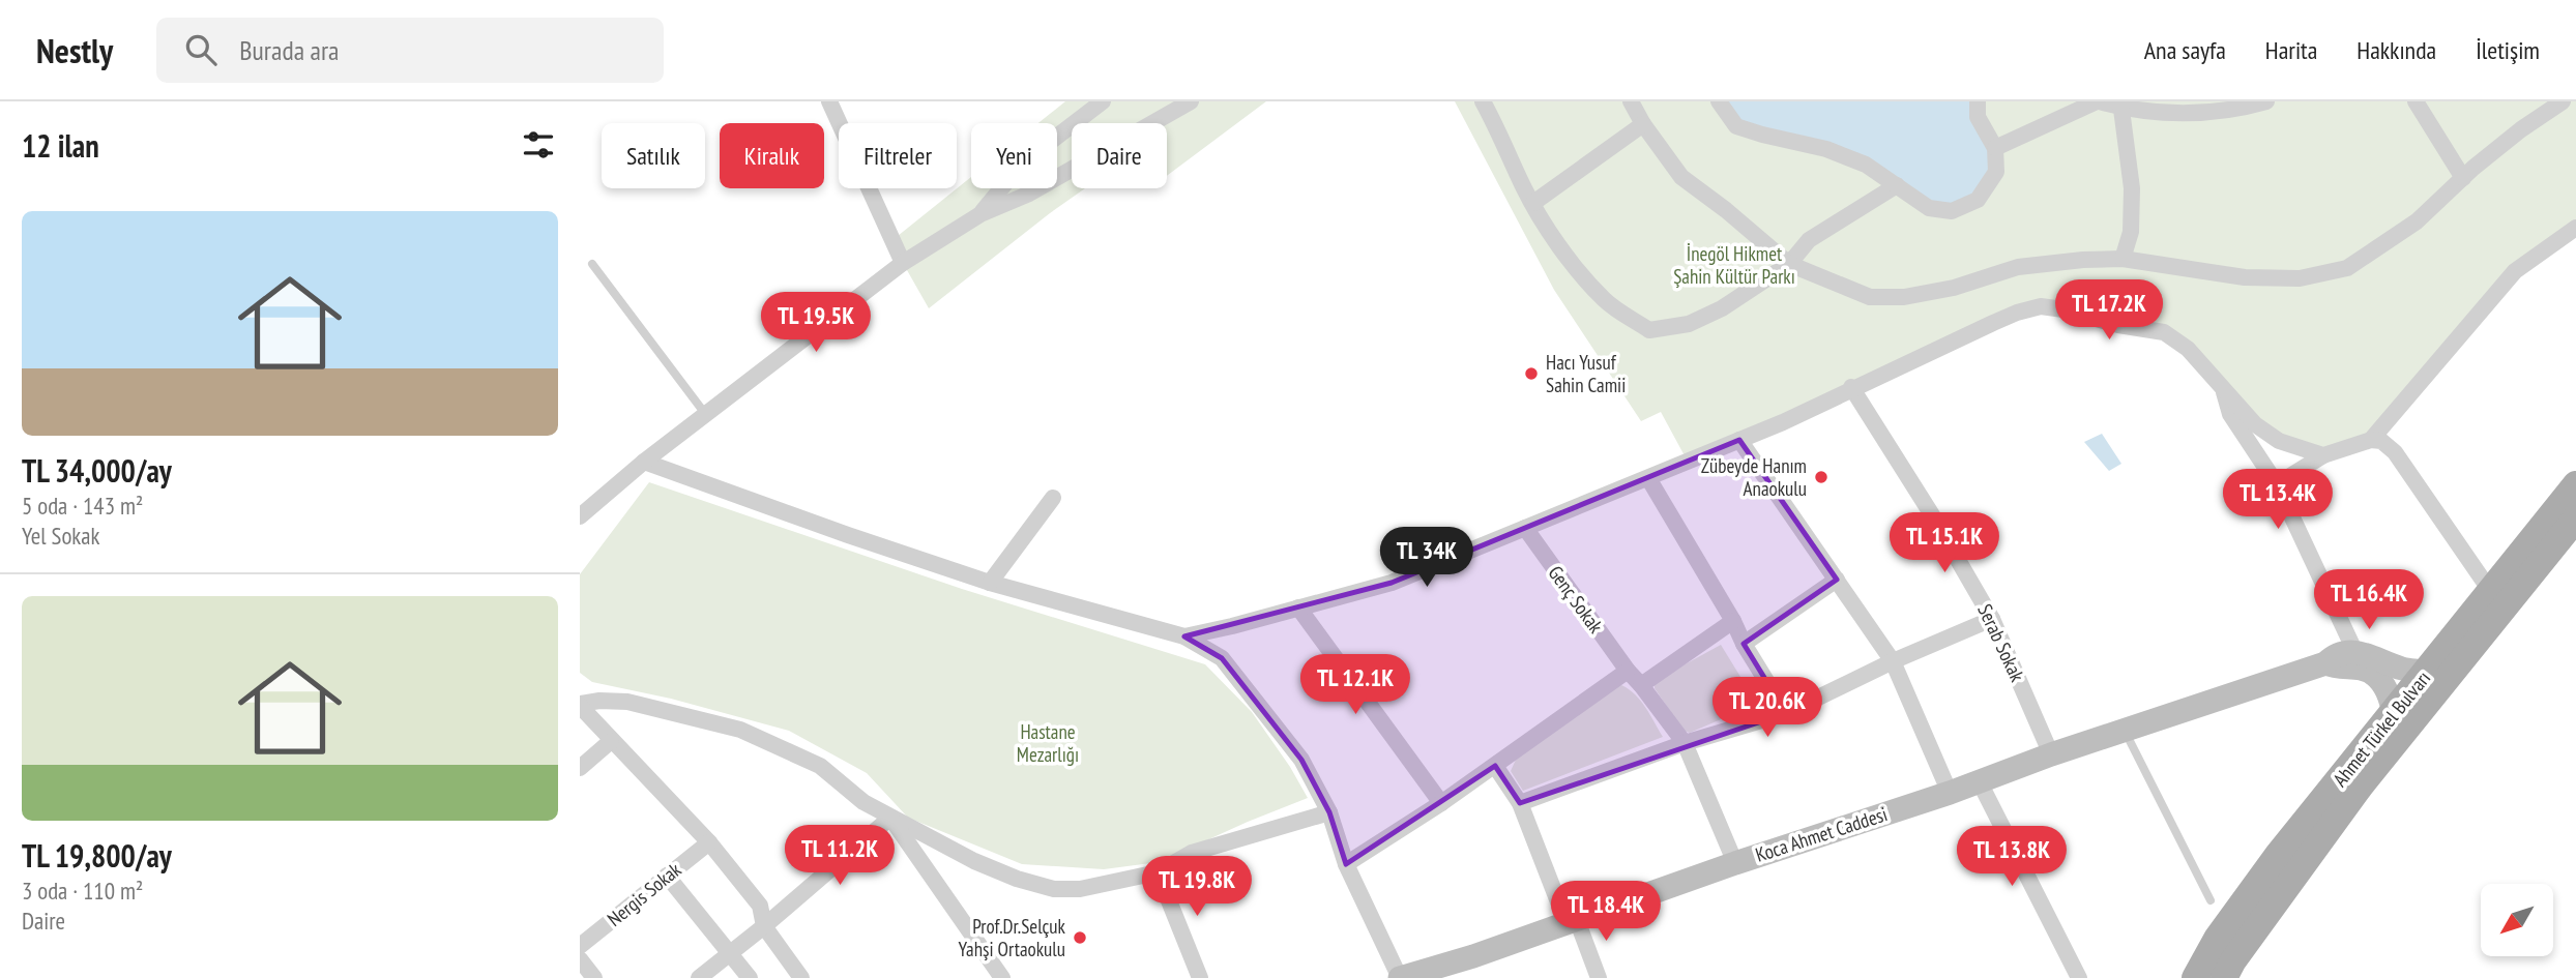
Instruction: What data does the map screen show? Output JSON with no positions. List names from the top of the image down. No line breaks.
{"streets":{"main road":["Ahmet Türkel Bulvarı"],"street":["Genç Sokak","Serab Sokak","Koca Ahmet Caddesi","Nergis Sokak"]},"crossings":[["Genç Sokak","Koca Ahmet Caddesi"],["Serab Sokak","Koca Ahmet Caddesi"]],"parks":["İnegöl Hikmet Şahin Kültür Parkı","Hastane Mezarlığı"],"places":["Hacı Yusuf Sahin Camii","Zübeyde Hanım Anaokulu","Prof.Dr.Selçuk Yahşi Ortaokulu"],"north":"bottom left","page":{"header":"Nestly","search":"Burada ara","nav":["Ana sayfa","Harita","Hakkında","İletişim"],"heading":"12 ilan","chip":["Satılık","Kiralık","Filtreler","Yeni","Daire"],"list":[{"name":"TL 34,000/ay","note":"5 oda · 143 m² · Yel Sokak"},{"name":"TL 19,800/ay","note":"3 oda · 110 m² · Daire"}],"price":["TL 17.2K","TL 19.5K","TL 13.4K","TL 15.1K","TL 34K","TL 16.4K","TL 12.1K","TL 20.6K","TL 11.2K","TL 13.8K","TL 19.8K","TL 18.4K"]}}
